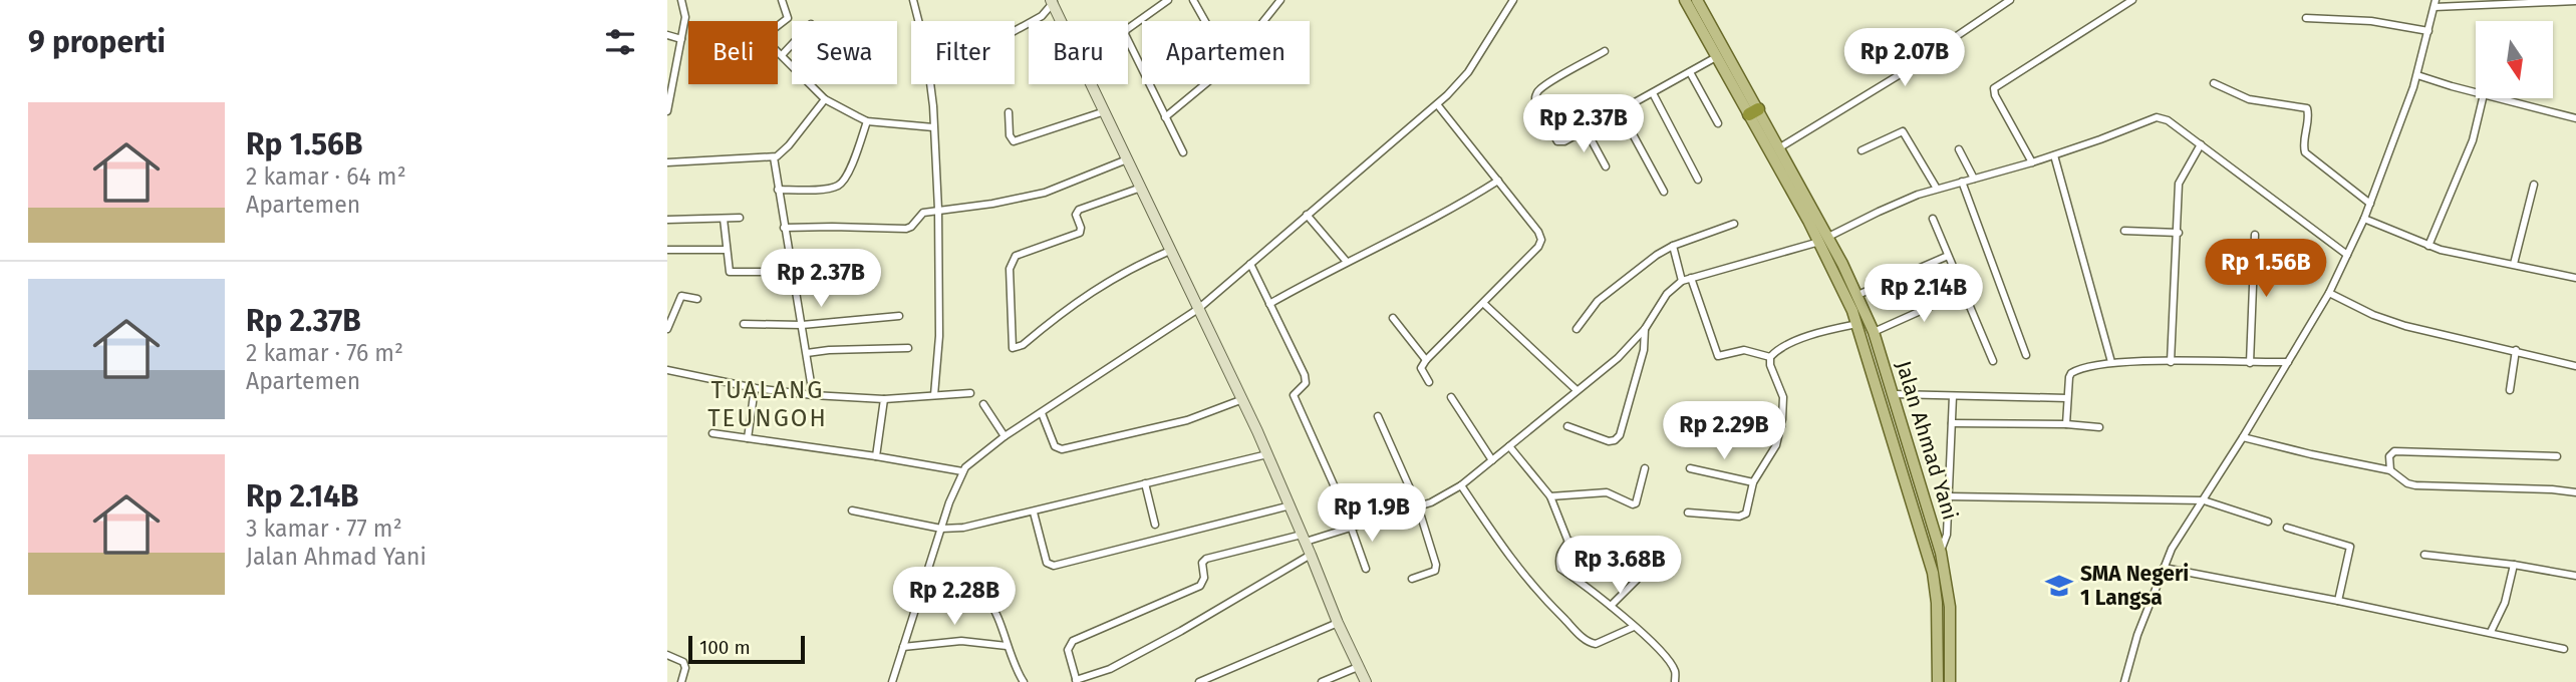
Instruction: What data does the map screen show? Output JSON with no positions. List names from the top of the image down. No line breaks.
{"streets":{"main road":["Jalan Ahmad Yani"]},"districts":["TUALANG TEUNGOH"],"places":{"school or university":["SMA Negeri 1 Langsa"]},"scale_bar":"100 m","north":"bottom","page":{"heading":"9 properti","chip":["Beli","Sewa","Filter","Baru","Apartemen"],"price":["Rp 2.07B","Rp 2.37B","Rp 1.56B","Rp 2.37B","Rp 2.14B","Rp 2.29B","Rp 1.9B","Rp 3.68B","Rp 2.28B"],"list":[{"name":"Rp 1.56B","note":"2 kamar · 64 m² · Apartemen"},{"name":"Rp 2.37B","note":"2 kamar · 76 m² · Apartemen"},{"name":"Rp 2.14B","note":"3 kamar · 77 m² · Jalan Ahmad Yani"}],"scale":"100 m"}}
